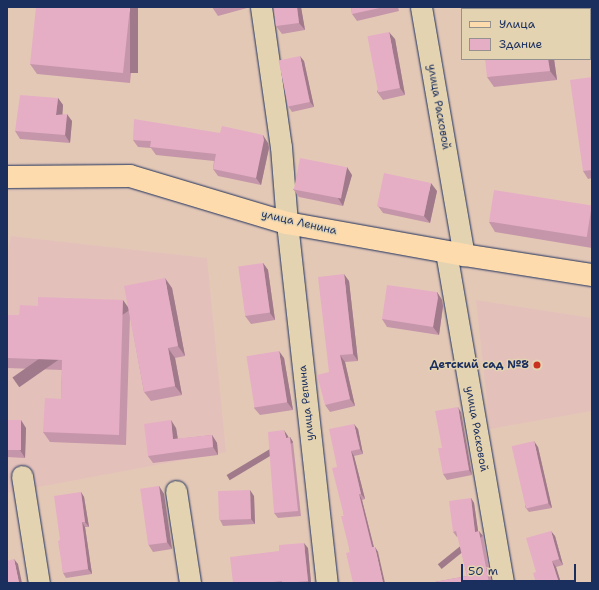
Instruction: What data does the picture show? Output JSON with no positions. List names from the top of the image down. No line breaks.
{"streets":{"main road":["улица Ленина"],"street":["улица Расковой","улица Репина"]},"crossings":[["улица Расковой","улица Ленина"],["улица Ленина","улица Репина"]],"places":["Детский сад №8"],"legend":["Улица","Здание"],"scale_bar":"50 m"}
